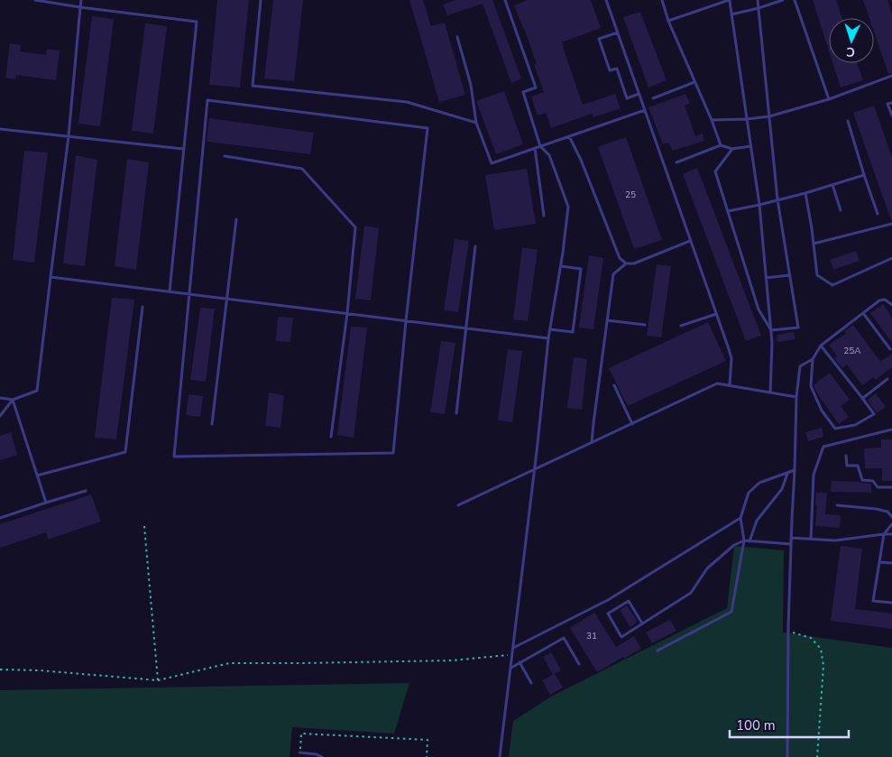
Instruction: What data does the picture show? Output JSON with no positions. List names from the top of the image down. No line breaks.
{"house_numbers":["25","25А","31"],"scale_bar":"100 m","north":"bottom"}
